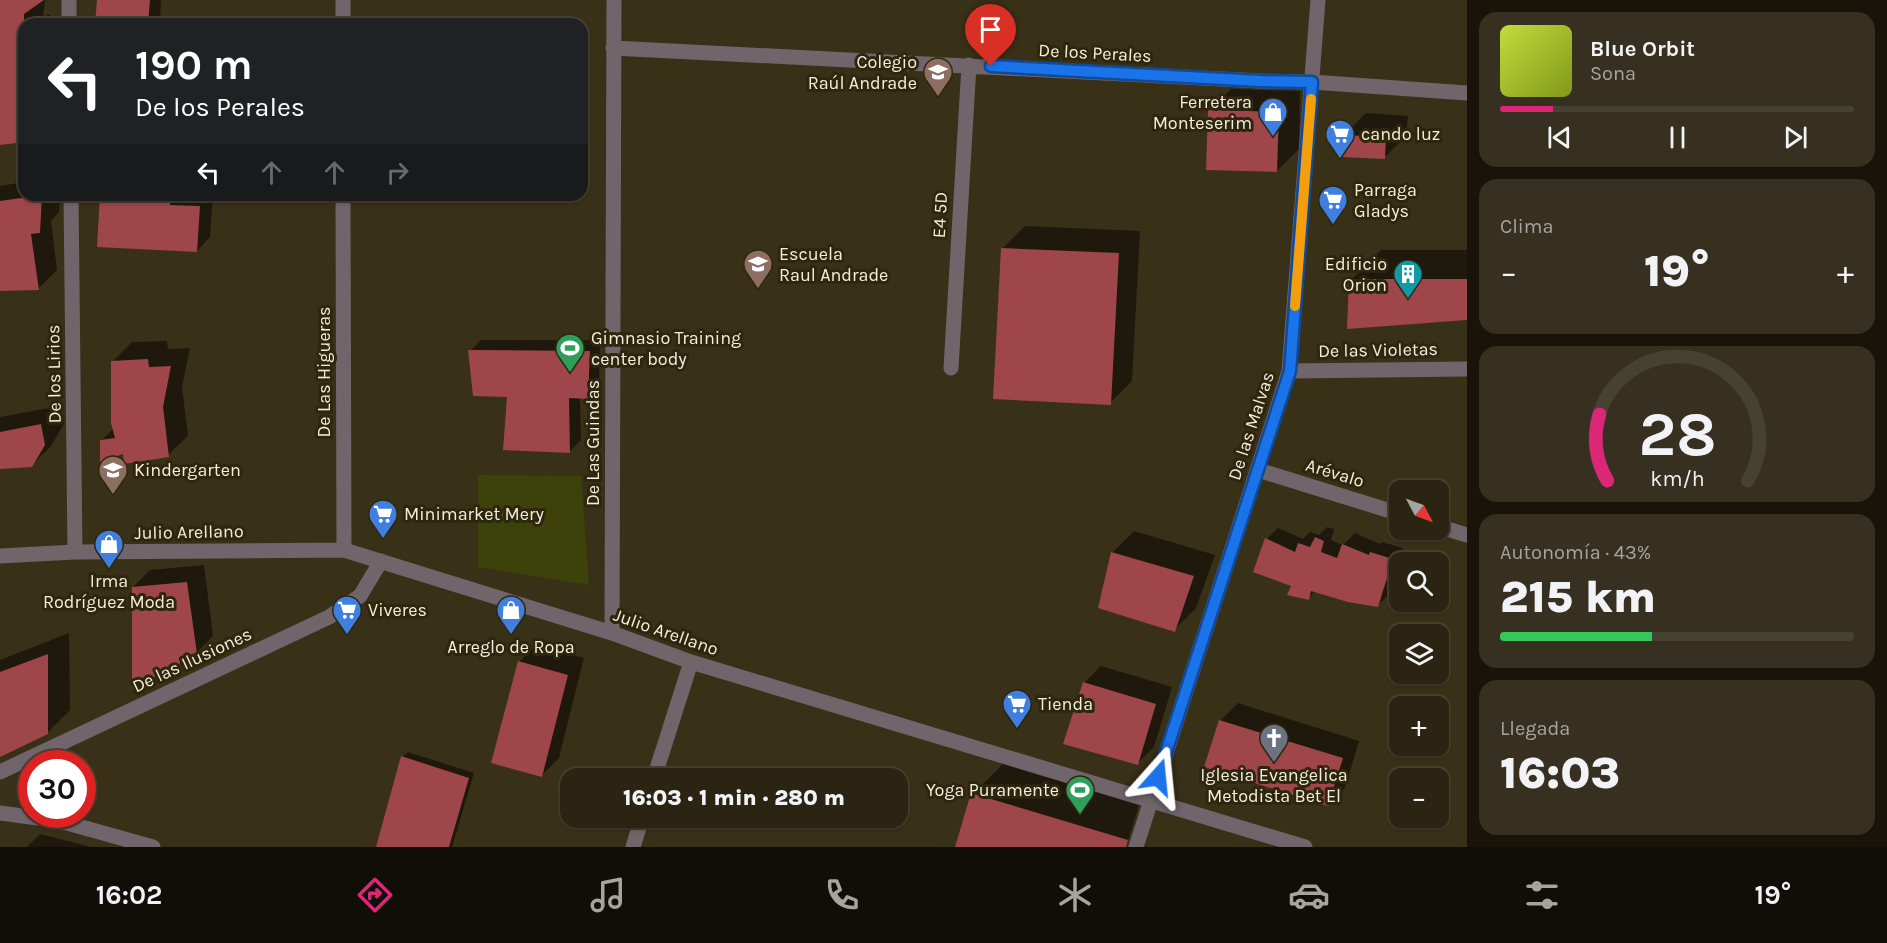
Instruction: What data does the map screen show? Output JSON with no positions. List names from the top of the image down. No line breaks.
{"streets":{"street":["De los Perales","E4 5D","De las Violetas","De Las Higueras","De los Lirios","De las Malvas","De Las Guindas","Arévalo","Julio Arellano","De las Ilusiones"]},"crossings":[["De los Perales","E4 5D"],["De los Perales","De las Malvas"],["De los Perales","De Las Guindas"],["De las Violetas","De las Malvas"],["De Las Higueras","Julio Arellano"],["De los Lirios","Julio Arellano"],["De las Malvas","Arévalo"],["De las Malvas","Julio Arellano"],["De Las Guindas","Julio Arellano"],["Julio Arellano","De las Ilusiones"]],"places":{"school or university":["Colegio Raúl Andrade","Escuela Raul Andrade","Kindergarten"],"shop":["Ferretera Monteserim","Irma Rodríguez Moda","Arreglo de Ropa"],"supermarket":["cando luz","Parraga Gladys","Minimarket Mery","Viveres","Tienda"],"building":["Edificio Orion"],"sports":["Gimnasio Training center body","Yoga Puramente"],"church":["Iglesia Evangelica Metodista Bet El"]},"north":"bottom right","page":{"turn":["190 m","De los Perales"],"song":["Blue Orbit","Sona"],"tile":["Clima",["Autonomía · 43%","215 km"],["Llegada","16:03"]],"heat":["−","19°","+"],"map_buttons":["+","−"],"limit":"30","trip":"16:03 · 1 min · 280 m","tabs":["16:02","19°"],"gauge":["28","km/h"]}}
